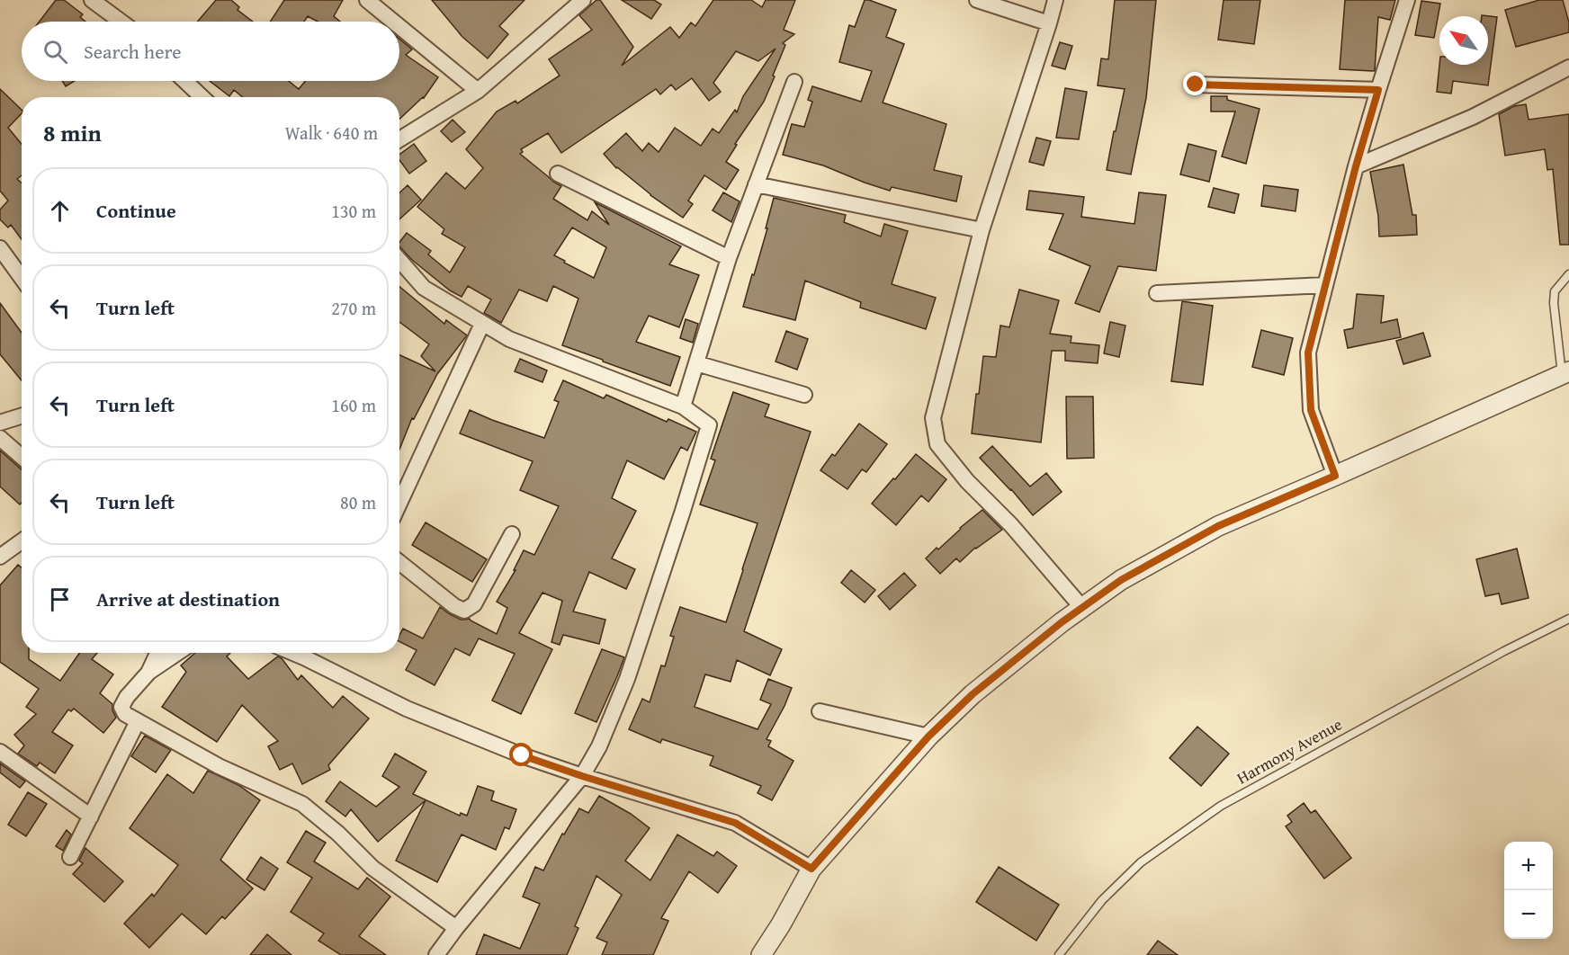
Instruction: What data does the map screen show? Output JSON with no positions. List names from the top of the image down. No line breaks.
{"streets":{"lane":["Harmony Avenue"]},"north":"top left","page":{"search":"Search here","heading":["8 min","Walk · 640 m"],"list":[["Continue","130 m"],["Turn left","270 m"],["Turn left","160 m"],["Turn left","80 m"],"Arrive at destination"],"map_buttons":["+","−"]}}
